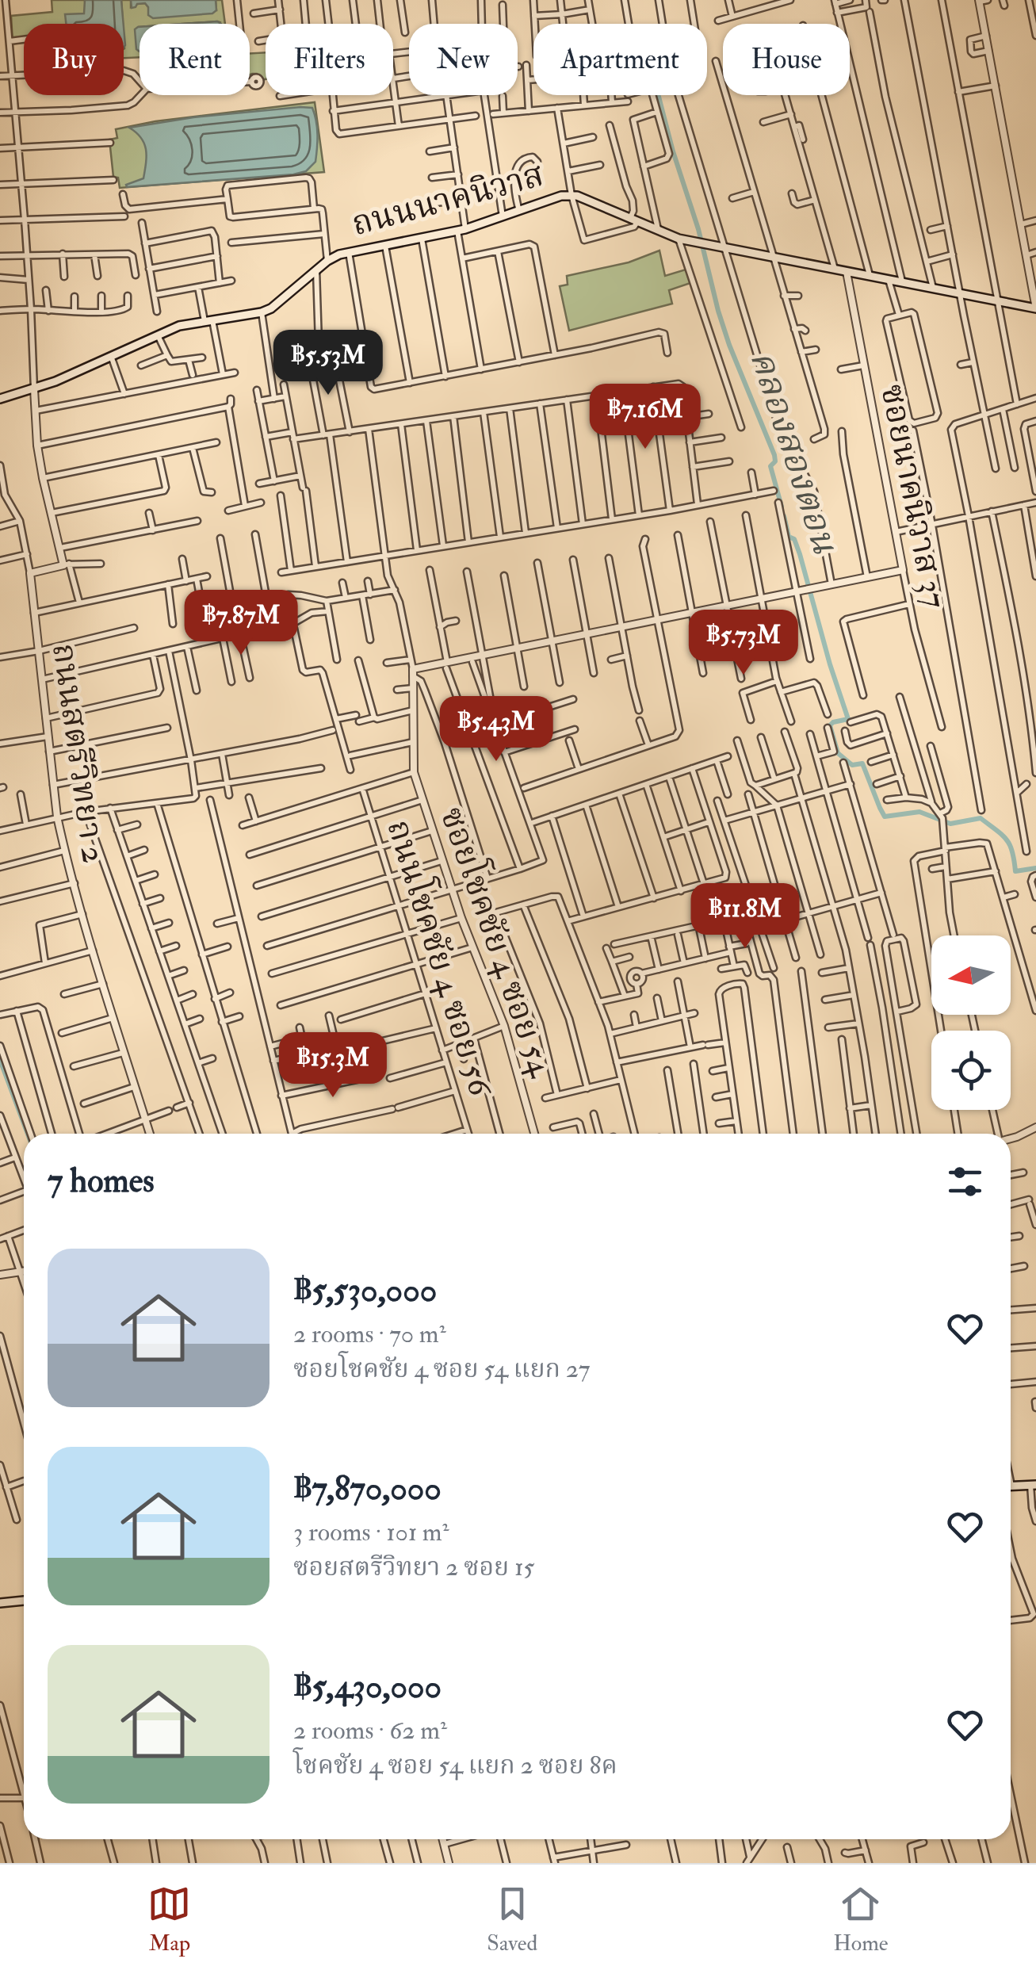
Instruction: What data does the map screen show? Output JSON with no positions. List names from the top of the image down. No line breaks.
{"streets":{"main road":["ถนนนาคนิวาส"],"street":["ซอยนาคนิวาส 37","ถนนสตรีวิทยา 2","ซอยโชคชัย 4 ซอย 54","ถนนโชคชัย 4 ซอย 56"]},"crossings":[["ถนนนาคนิวาส","ซอยนาคนิวาส 37"]],"water":["คลองสองตอน"],"north":"left","page":{"chip":["Buy","Rent","Filters","New","Apartment","House"],"price":["฿5.53M","฿7.16M","฿7.87M","฿5.73M","฿5.43M","฿11.8M","฿15.3M"],"heading":"7 homes","list":[{"name":"฿5,530,000","note":"2 rooms · 70 m² · ซอยโชคชัย 4 ซอย 54 แยก 27"},{"name":"฿7,870,000","note":"3 rooms · 101 m² · ซอยสตรีวิทยา 2 ซอย 15"},{"name":"฿5,430,000","note":"2 rooms · 62 m² · โชคชัย 4 ซอย 54 แยก 2 ซอย 8ค"}],"tabs":["Map","Saved","Home"]}}
